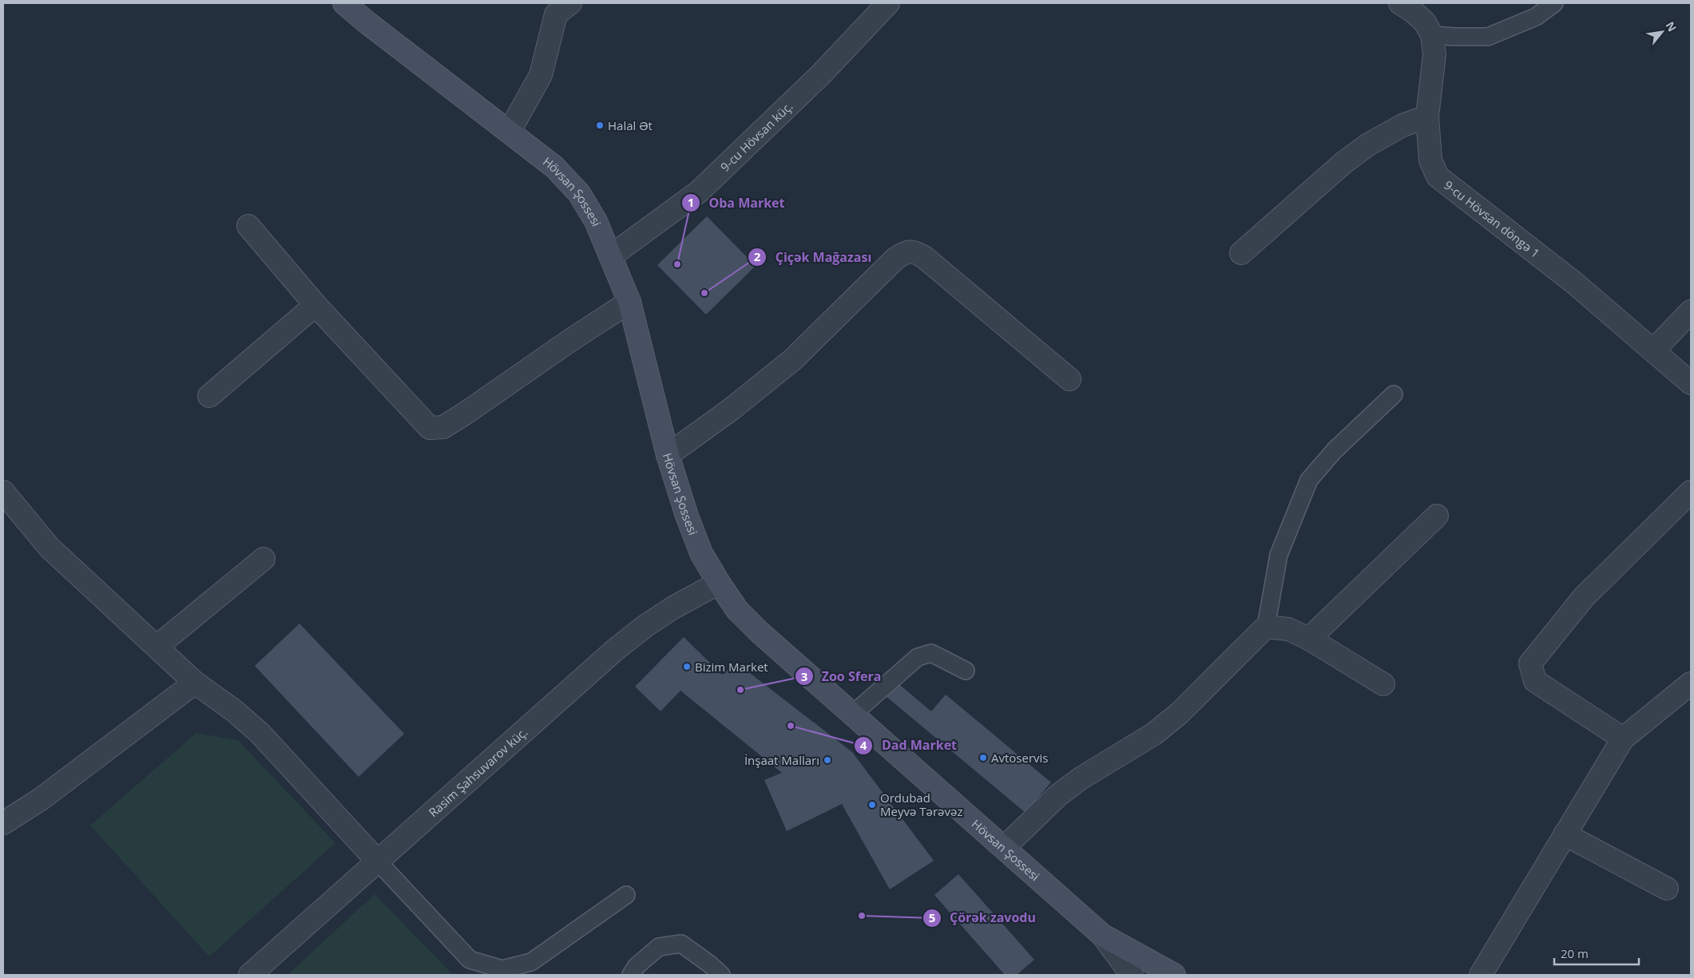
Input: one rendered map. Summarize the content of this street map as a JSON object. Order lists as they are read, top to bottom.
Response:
{
  "streets": {
    "main road": ["Hövsan Şossesi"],
    "street": ["9-cu Hövsan küç.", "9-cu Hövsan döngə 1", "Rasim Şahsuvarov küç."]
  },
  "crossings": [
    ["9-cu Hövsan küç.", "Hövsan Şossesi"],
    ["Hövsan Şossesi", "Rasim Şahsuvarov küç."]
  ],
  "places": [
    "Halal Ət",
    "Oba Market",
    "Çiçək Mağazası",
    "Bizim Market",
    "Zoo Sfera",
    "Dad Market",
    "Avtoservis",
    "İnşaat Malları",
    "Ordubad Meyvə Tərəvəz",
    "Çörək zavodu"
  ],
  "scale_bar": "20 m",
  "north": "top right"
}
